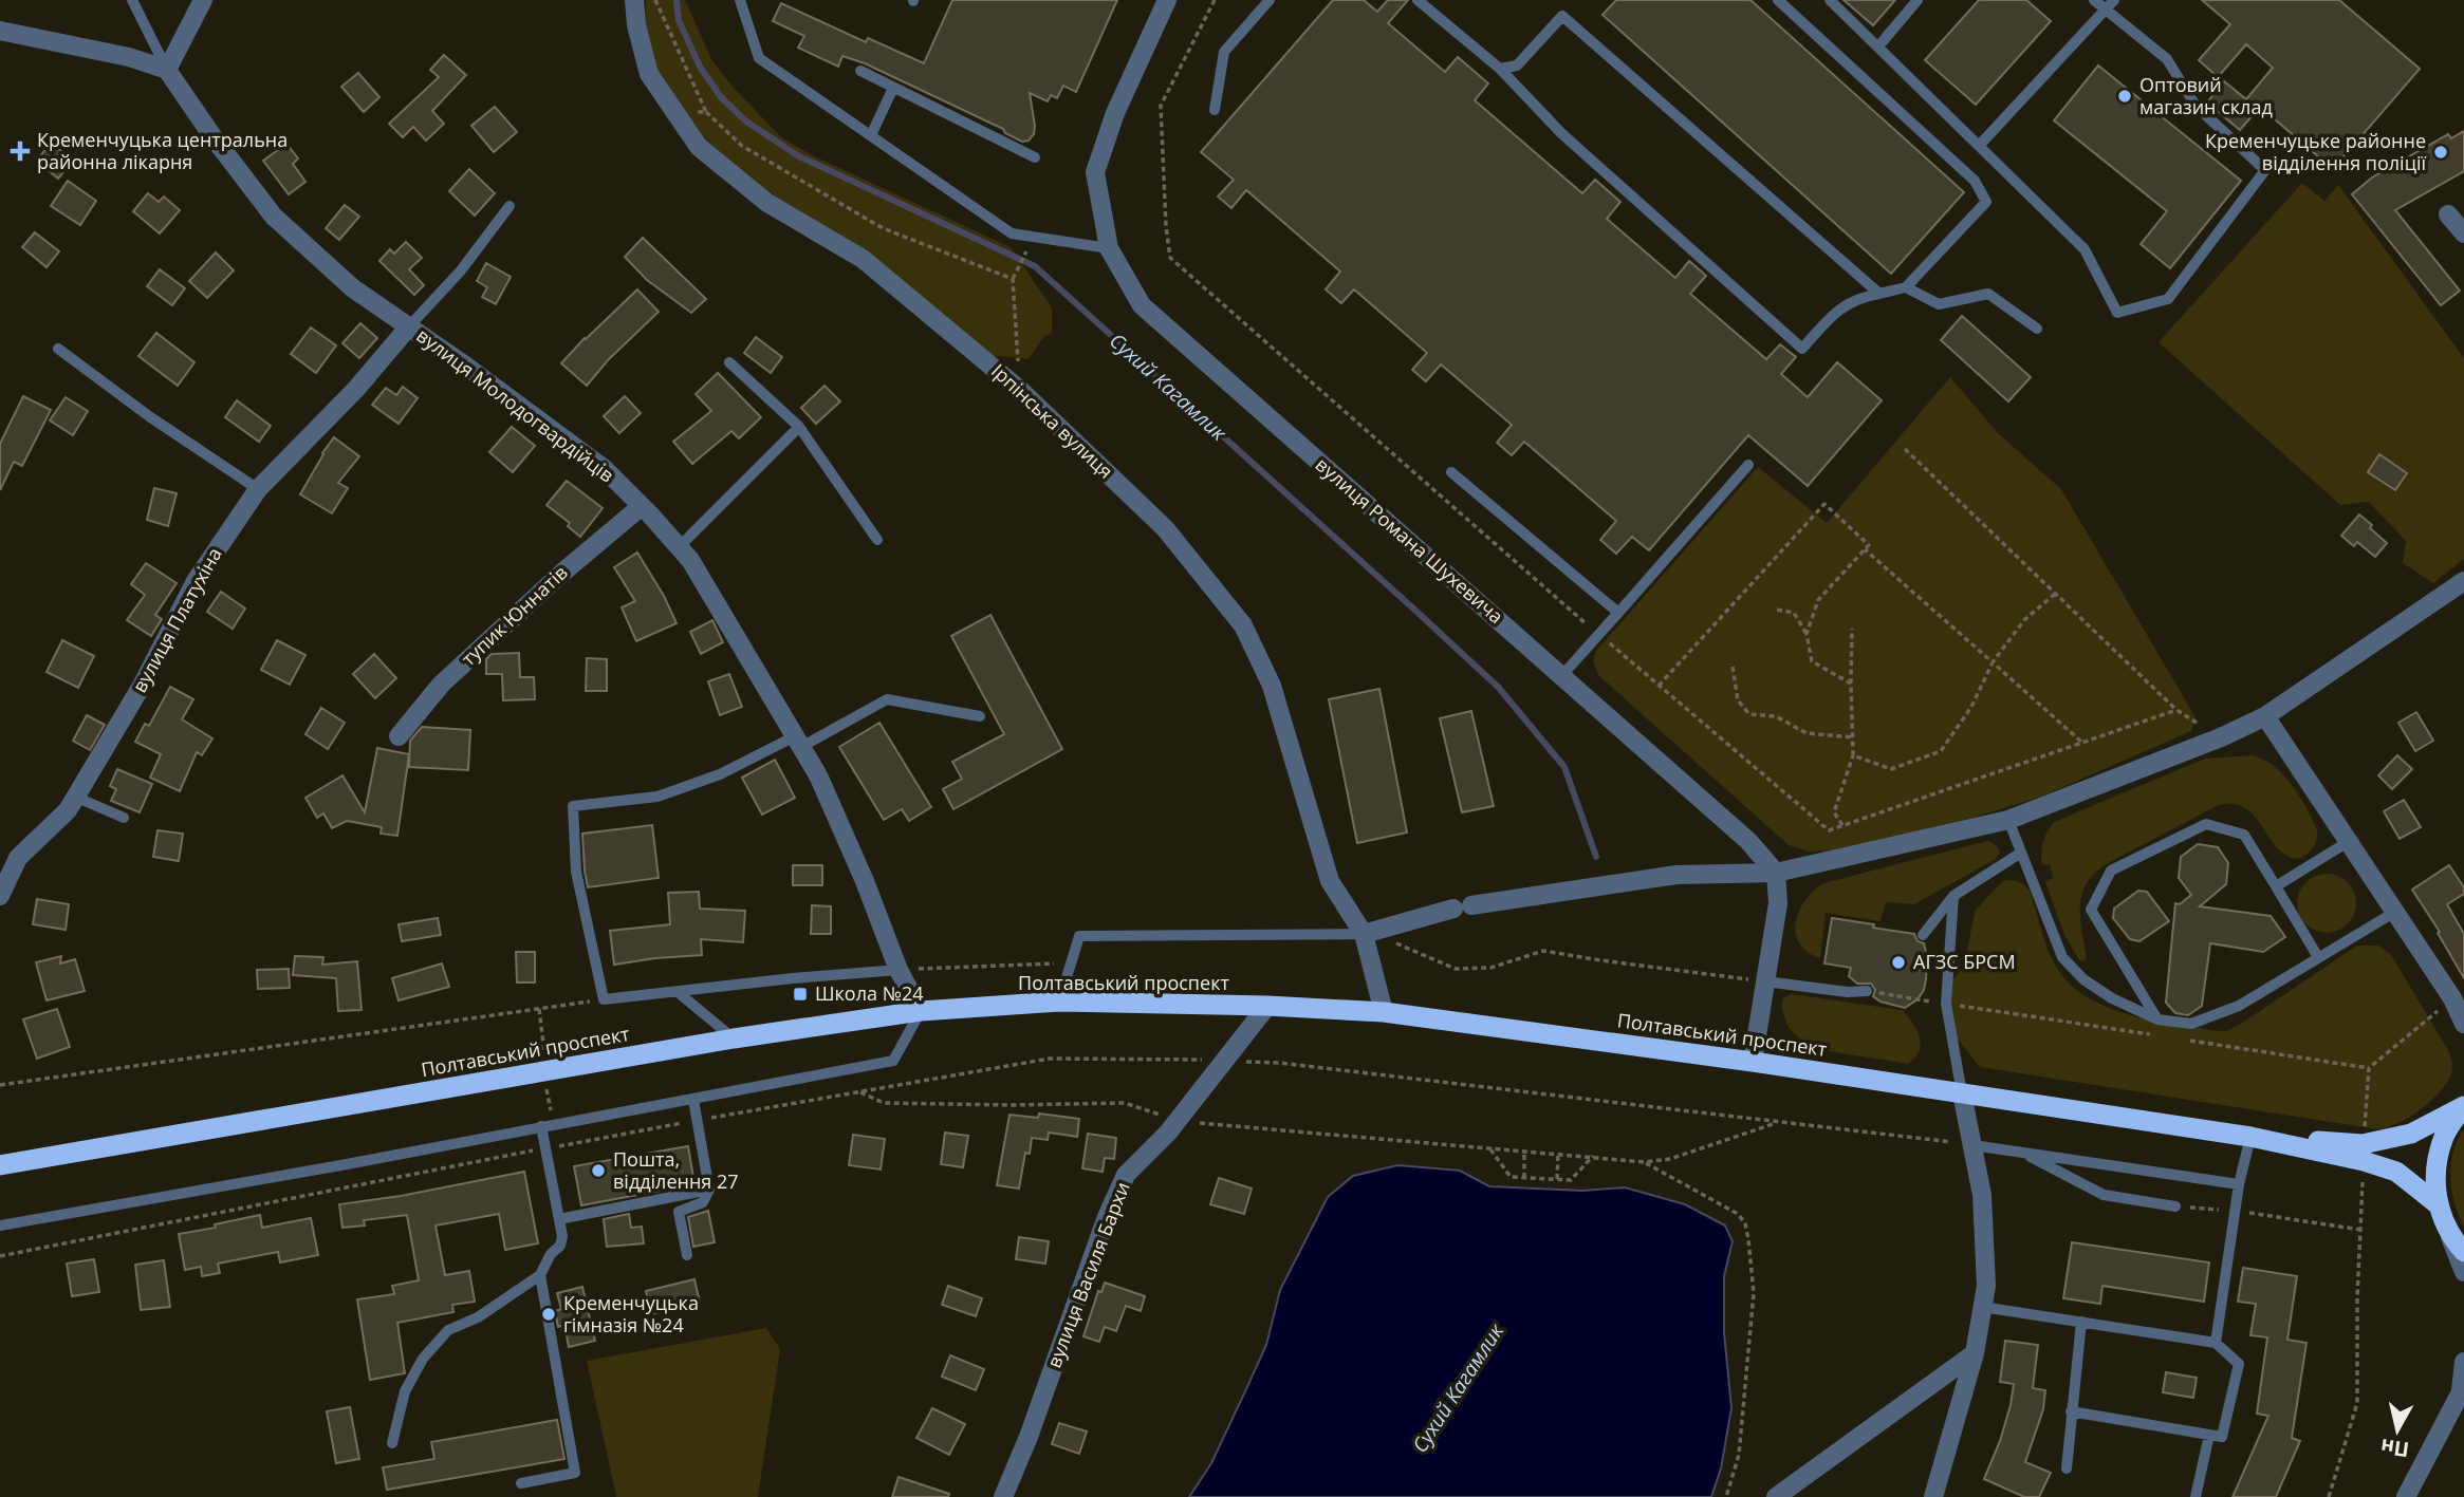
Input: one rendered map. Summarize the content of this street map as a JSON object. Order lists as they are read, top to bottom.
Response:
{
  "streets": {
    "highway": ["Полтавський проспект"],
    "street": [
      "вулиця Молодогвардійців",
      "Ірпінська вулиця",
      "вулиця Романа Шухевича",
      "тупик Юннатів",
      "вулиця Платухіна",
      "вулиця Василя Бархи"
    ]
  },
  "crossings": [
    ["вулиця Молодогвардійців", "тупик Юннатів"],
    ["вулиця Молодогвардійців", "вулиця Платухіна"],
    ["вулиця Молодогвардійців", "Полтавський проспект"],
    ["Ірпінська вулиця", "Полтавський проспект"],
    ["Полтавський проспект", "вулиця Василя Бархи"]
  ],
  "water": ["Сухий Кагамлик"],
  "places": {
    "other": [
      "Оптовий магазин склад",
      "Кременчуцьке районне відділення поліції",
      "АГЗС БРСМ",
      "Пошта, відділення 27",
      "Кременчуцька гімназія №24"
    ],
    "health": ["Кременчуцька центральна районна лікарня"],
    "transit": ["Школа №24"]
  },
  "north": "bottom"
}
